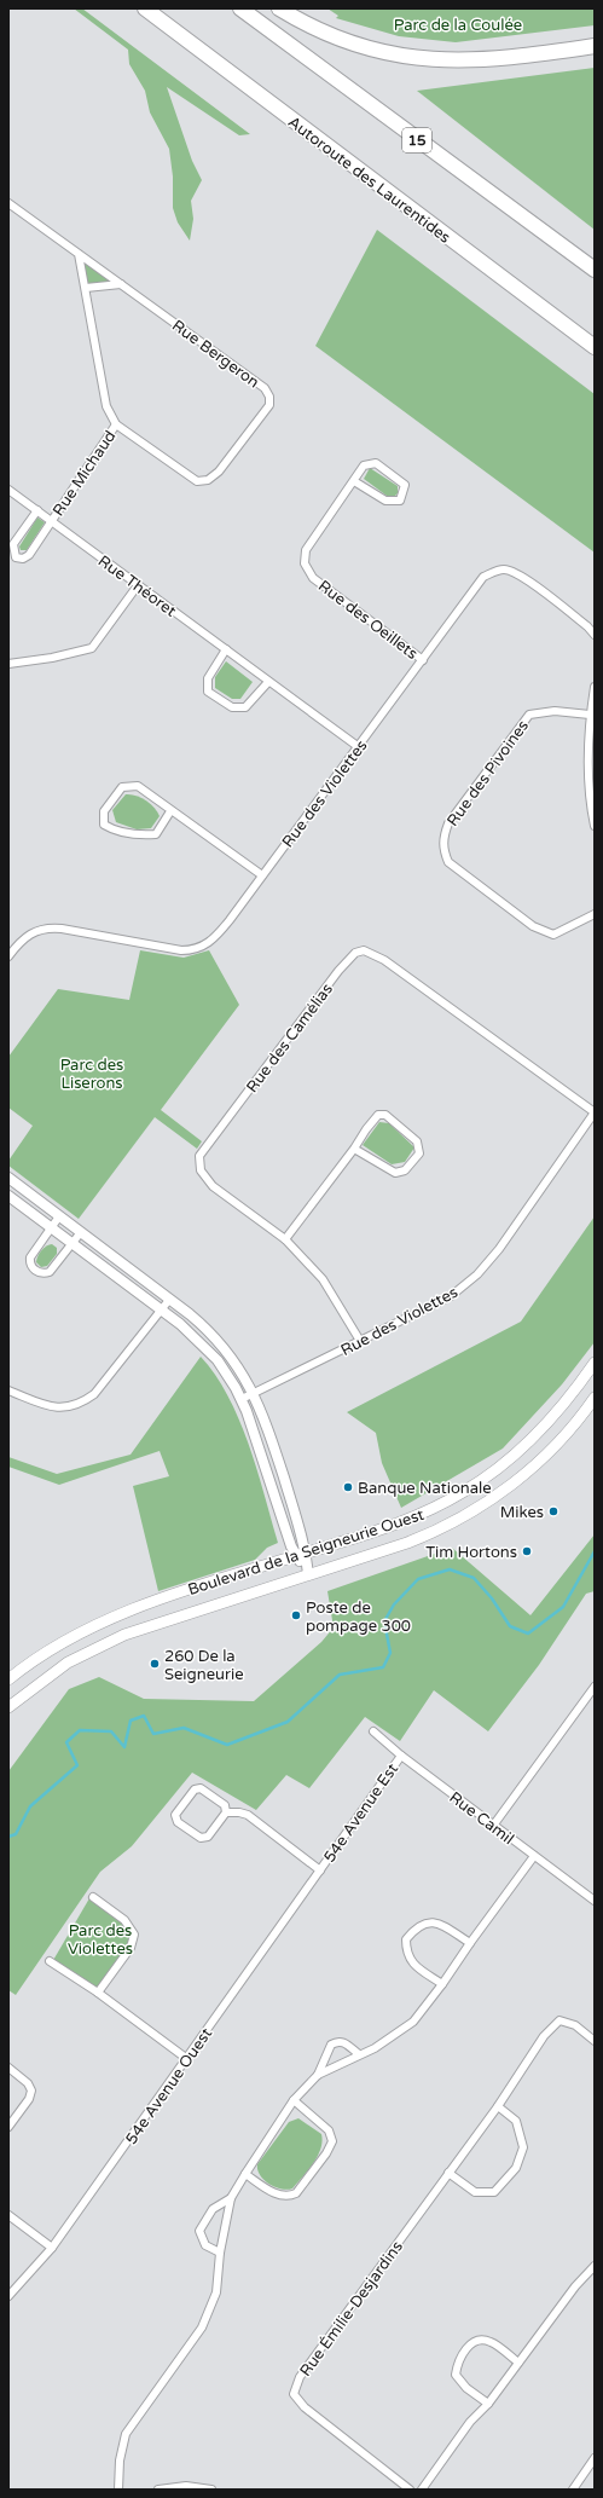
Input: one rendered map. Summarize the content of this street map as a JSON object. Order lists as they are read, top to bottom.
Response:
{
  "streets": {
    "highway": ["15", "Autoroute des Laurentides"],
    "main road": ["Boulevard de la Seigneurie Ouest"],
    "street": [
      "Rue Bergeron",
      "Rue Michaud",
      "Rue Théoret",
      "Rue des Oeillets",
      "Rue des Pivoines",
      "Rue des Violettes",
      "Rue des Camélias",
      "54e Avenue Est",
      "Rue Camil",
      "54e Avenue Ouest",
      "Rue Émilie-Desjardins"
    ]
  },
  "crossings": [
    ["Rue Bergeron", "Rue Michaud"],
    ["Rue Michaud", "Rue Théoret"],
    ["Rue Théoret", "Rue des Violettes"],
    ["Rue des Oeillets", "Rue des Violettes"],
    ["Rue des Violettes", "Rue des Camélias"],
    ["54e Avenue Est", "Rue Camil"],
    ["54e Avenue Est", "54e Avenue Ouest"]
  ],
  "parks": ["Parc de la Coulée", "Parc des Liserons", "Parc des Violettes"],
  "places": [
    "Banque Nationale",
    "Mikes",
    "Tim Hortons",
    "Poste de pompage 300",
    "260 De la Seigneurie"
  ]
}
